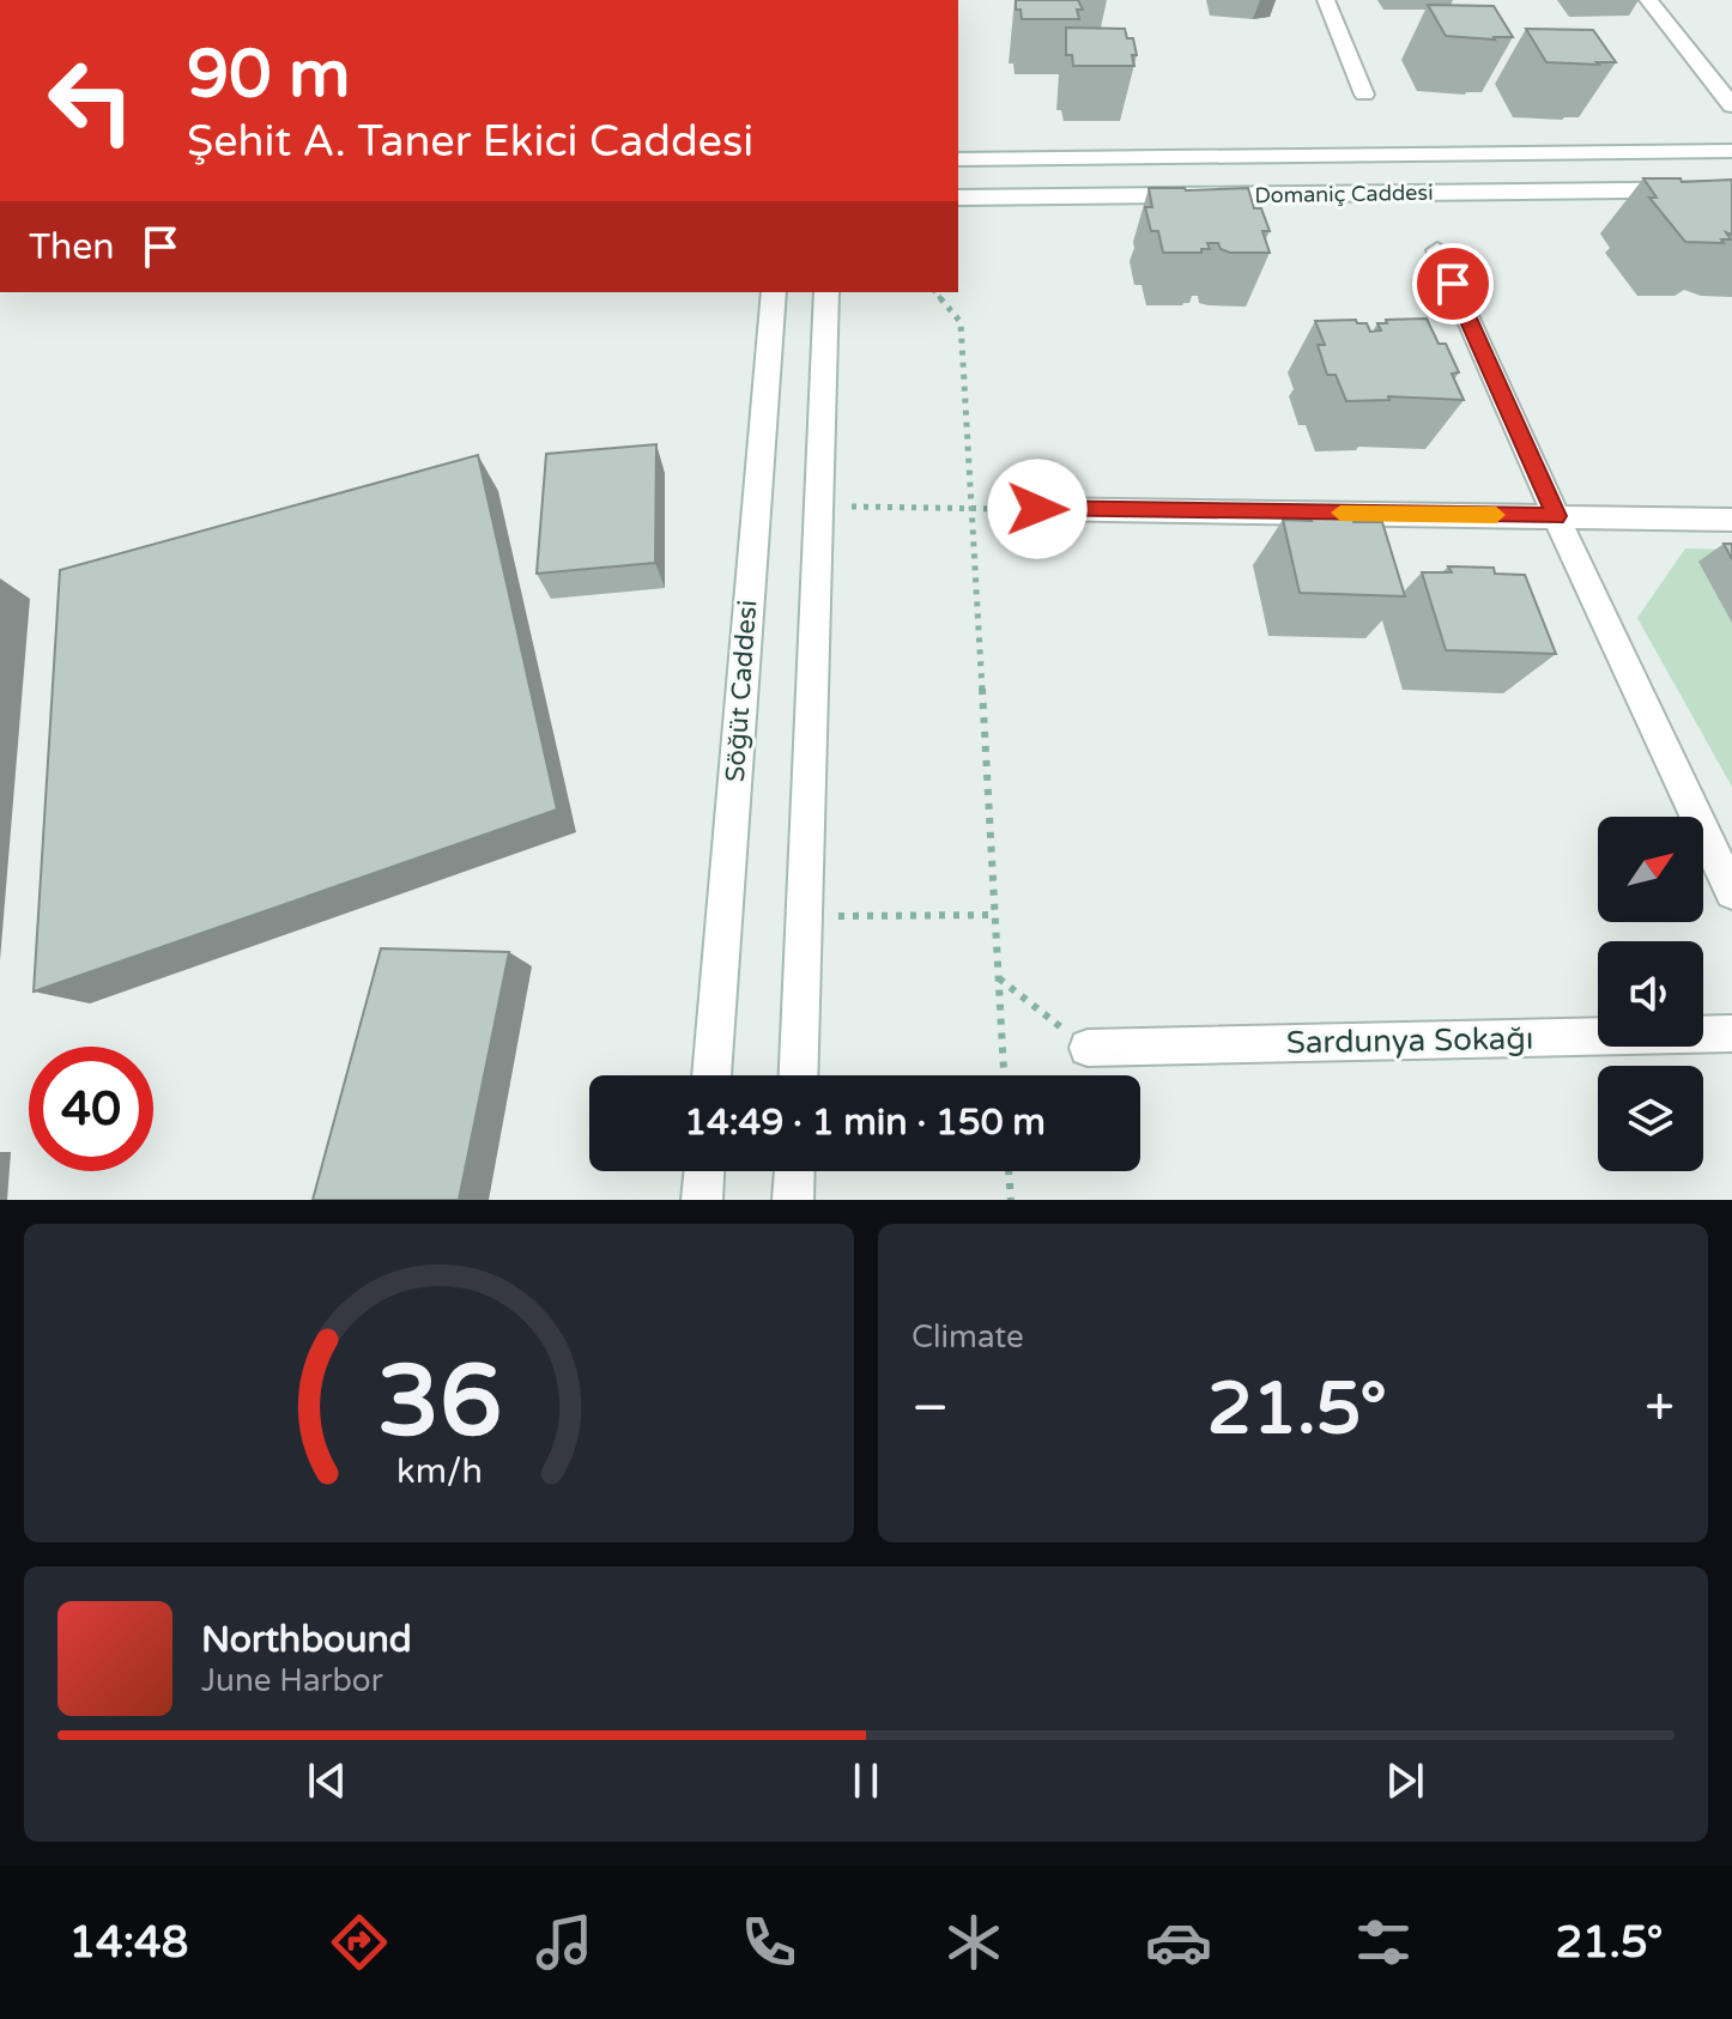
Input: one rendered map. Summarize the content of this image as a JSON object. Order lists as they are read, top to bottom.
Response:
{
  "streets": {
    "main road": ["Domaniç Caddesi", "Söğüt Caddesi", "Sardunya Sokağı"]
  },
  "north": "top right",
  "page": {
    "turn": ["90 m", "Şehit A. Taner Ekici Caddesi"],
    "then": "Then",
    "limit": "40",
    "trip": "14:49 · 1 min · 150 m",
    "tile": "Climate",
    "heat": ["−", "21.5°", "+"],
    "song": ["Northbound", "June Harbor"],
    "tabs": ["14:48", "21.5°"],
    "gauge": ["36", "km/h"]
  }
}
